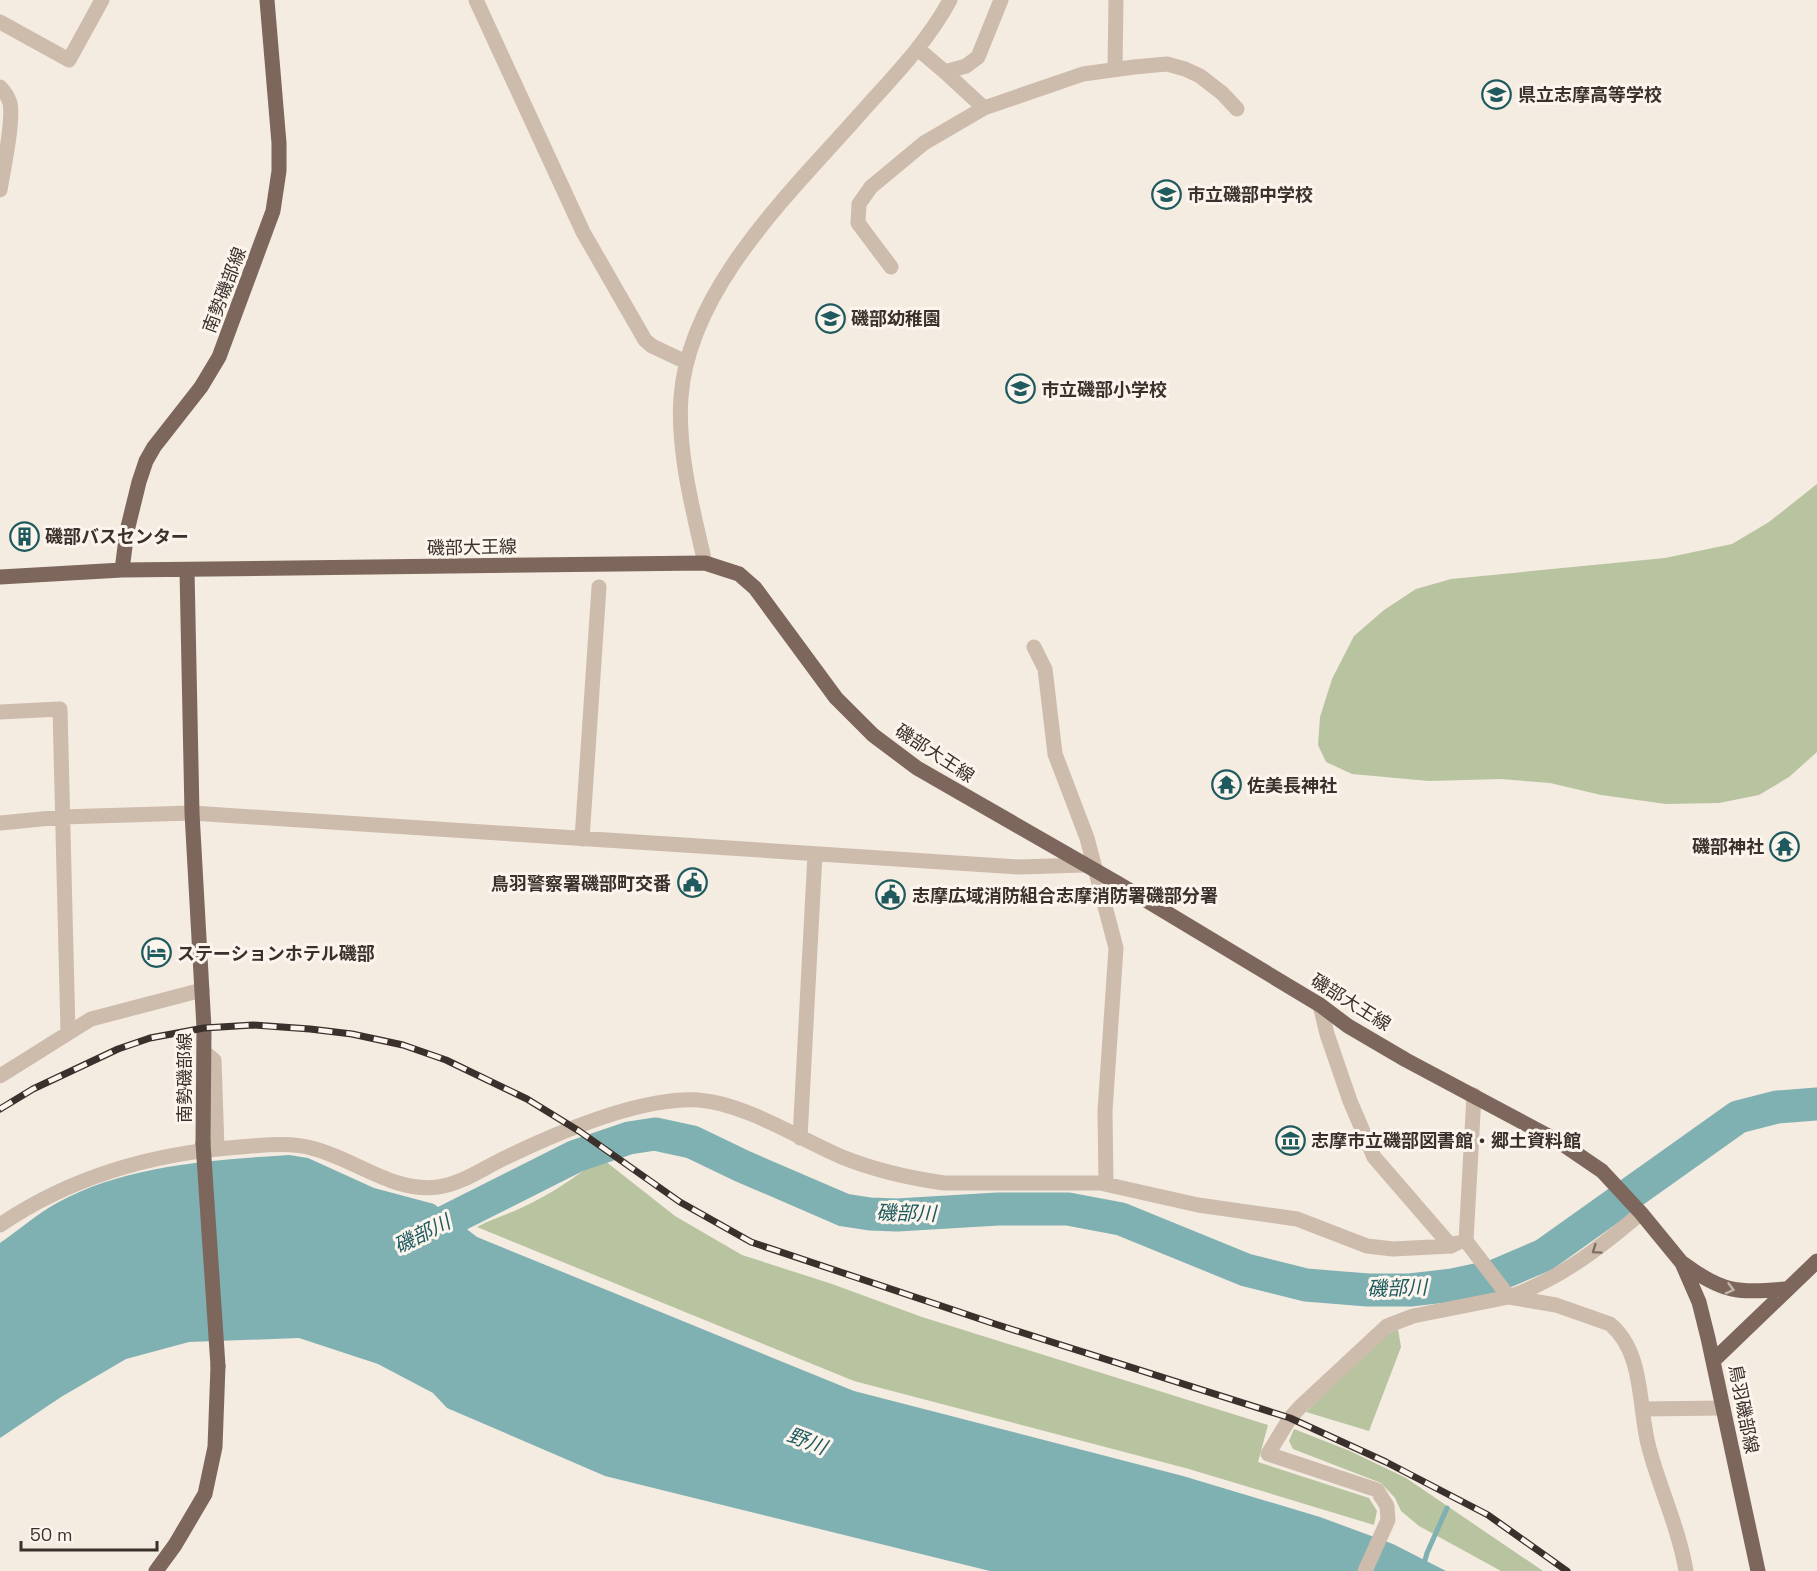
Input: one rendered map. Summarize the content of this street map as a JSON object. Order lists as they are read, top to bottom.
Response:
{
  "streets": {
    "main road": ["南勢磯部線", "磯部大王線", "鳥羽磯部線"]
  },
  "crossings": [
    ["南勢磯部線", "磯部大王線"],
    ["磯部大王線", "鳥羽磯部線"]
  ],
  "water": ["磯部川", "野川"],
  "places": {
    "school or university": [
      "県立志摩高等学校",
      "市立磯部中学校",
      "磯部幼稚園",
      "市立磯部小学校"
    ],
    "building": ["磯部バスセンター"],
    "temple": ["佐美長神社", "磯部神社"],
    "public building": ["鳥羽警察署磯部町交番", "志摩広域消防組合志摩消防署磯部分署"],
    "hotel": ["ステーションホテル磯部"],
    "museum": ["志摩市立磯部図書館・郷土資料館"]
  },
  "scale_bar": "50 m"
}
